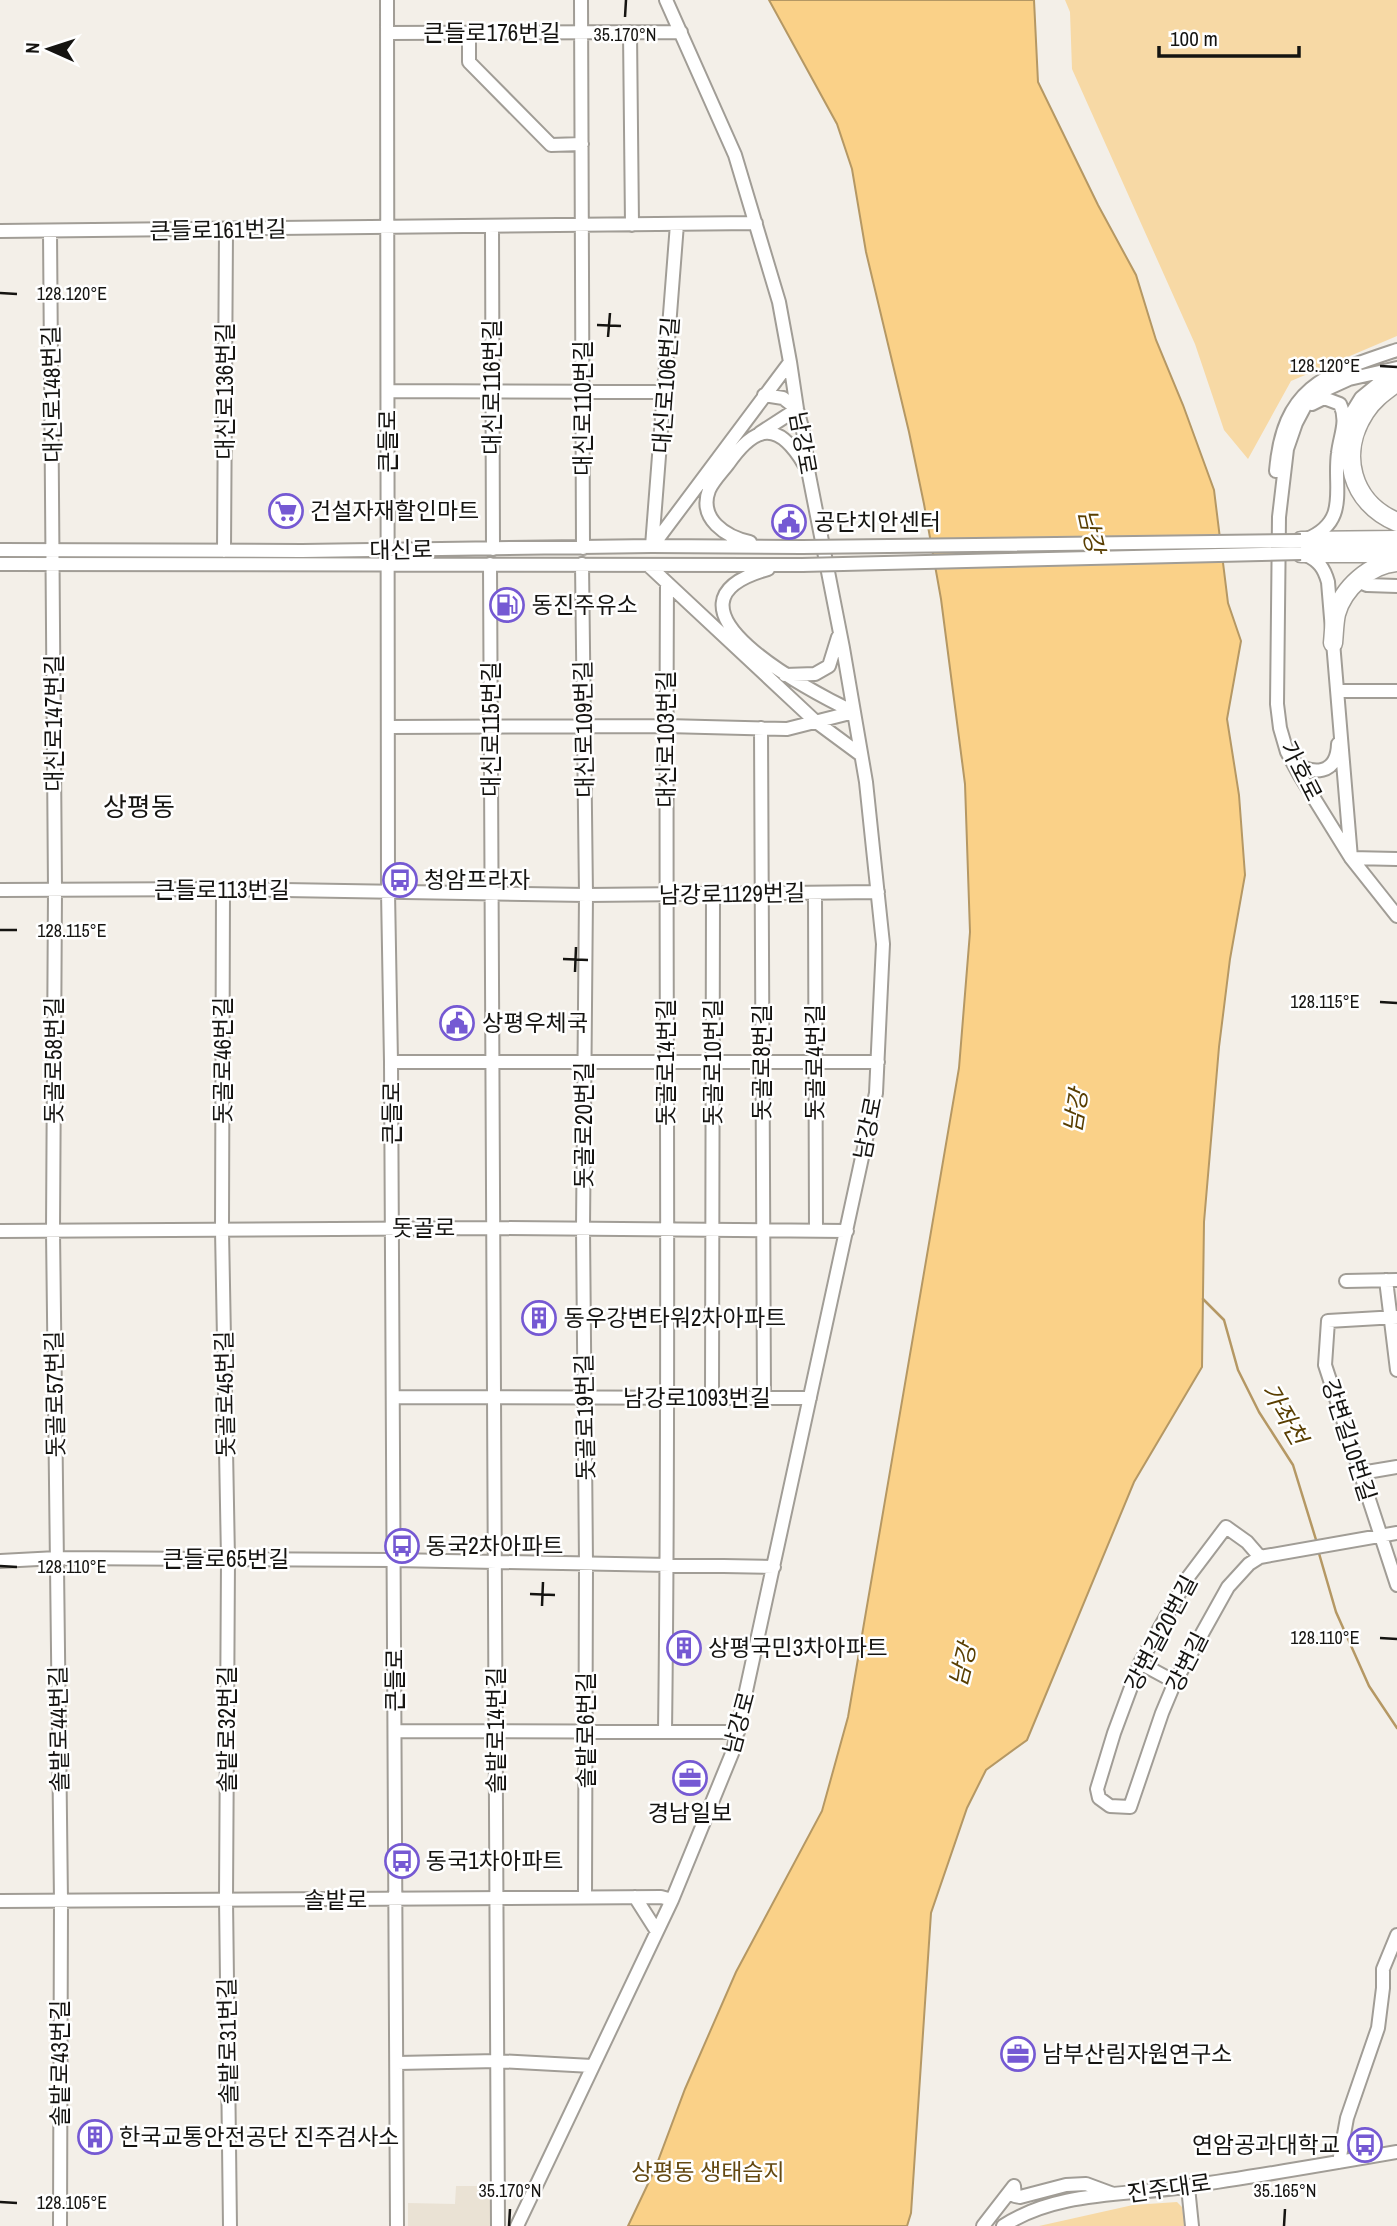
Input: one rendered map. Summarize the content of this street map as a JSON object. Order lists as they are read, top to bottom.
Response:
{
  "streets": {
    "street": [
      "큰들로176번길",
      "큰들로161번길",
      "대신로106번길",
      "대신로116번길",
      "대신로136번길",
      "대신로148번길",
      "대신로110번길",
      "큰들로",
      "남강로",
      "대신로",
      "대신로147번길",
      "대신로115번길",
      "대신로109번길",
      "대신로103번길",
      "가호로",
      "큰들로113번길",
      "남강로1129번길",
      "돗골로58번길",
      "돗골로46번길",
      "돗골로14번길",
      "돗골로10번길",
      "돗골로8번길",
      "돗골로4번길",
      "돗골로20번길",
      "돗골로",
      "돗골로57번길",
      "돗골로45번길",
      "남강로1093번길",
      "돗골로19번길",
      "강변길10번길",
      "큰들로65번길",
      "강변길20번길",
      "강변길",
      "솔밭로44번길",
      "솔밭로32번길",
      "솔밭로14번길",
      "솔밭로6번길",
      "솔밭로",
      "솔밭로31번길",
      "솔밭로43번길",
      "진주대로"
    ]
  },
  "crossings": [
    ["큰들로176번길", "대신로110번길"],
    ["큰들로176번길", "큰들로"],
    ["큰들로176번길", "남강로"],
    ["큰들로161번길", "대신로106번길"],
    ["큰들로161번길", "대신로116번길"],
    ["큰들로161번길", "대신로136번길"],
    ["큰들로161번길", "대신로148번길"],
    ["큰들로161번길", "대신로110번길"],
    ["큰들로161번길", "큰들로"],
    ["큰들로161번길", "남강로"],
    ["대신로106번길", "대신로"],
    ["대신로116번길", "대신로"],
    ["대신로136번길", "대신로"],
    ["대신로148번길", "대신로"],
    ["대신로148번길", "대신로147번길"],
    ["대신로110번길", "대신로"],
    ["큰들로", "대신로"],
    ["큰들로", "큰들로113번길"],
    ["큰들로", "돗골로"],
    ["큰들로", "남강로1093번길"],
    ["큰들로", "큰들로65번길"],
    ["큰들로", "솔밭로"],
    ["남강로", "남강로1129번길"],
    ["남강로", "돗골로"],
    ["남강로", "남강로1093번길"],
    ["남강로", "큰들로65번길"],
    ["남강로", "솔밭로"],
    ["대신로", "대신로147번길"],
    ["대신로", "대신로115번길"],
    ["대신로", "대신로109번길"],
    ["대신로147번길", "큰들로113번길"],
    ["대신로147번길", "돗골로58번길"],
    ["대신로115번길", "큰들로113번길"],
    ["대신로115번길", "남강로1129번길"],
    ["대신로115번길", "돗골로"],
    ["대신로115번길", "솔밭로14번길"],
    ["대신로109번길", "남강로1129번길"],
    ["대신로109번길", "돗골로20번길"],
    ["대신로103번길", "남강로1129번길"],
    ["대신로103번길", "돗골로14번길"],
    ["큰들로113번길", "남강로1129번길"],
    ["큰들로113번길", "돗골로58번길"],
    ["큰들로113번길", "돗골로46번길"],
    ["남강로1129번길", "돗골로14번길"],
    ["남강로1129번길", "돗골로10번길"],
    ["남강로1129번길", "돗골로8번길"],
    ["남강로1129번길", "돗골로4번길"],
    ["남강로1129번길", "돗골로20번길"],
    ["돗골로58번길", "돗골로"],
    ["돗골로58번길", "돗골로57번길"],
    ["돗골로46번길", "돗골로"],
    ["돗골로46번길", "돗골로45번길"],
    ["돗골로14번길", "돗골로"],
    ["돗골로14번길", "남강로1093번길"],
    ["돗골로14번길", "큰들로65번길"],
    ["돗골로10번길", "돗골로"],
    ["돗골로10번길", "남강로1093번길"],
    ["돗골로8번길", "돗골로"],
    ["돗골로8번길", "남강로1093번길"],
    ["돗골로4번길", "돗골로"],
    ["돗골로20번길", "돗골로"],
    ["돗골로20번길", "돗골로19번길"],
    ["돗골로", "돗골로57번길"],
    ["돗골로", "돗골로45번길"],
    ["돗골로", "돗골로19번길"],
    ["돗골로", "솔밭로14번길"],
    ["돗골로57번길", "큰들로65번길"],
    ["돗골로57번길", "솔밭로44번길"],
    ["돗골로45번길", "큰들로65번길"],
    ["돗골로45번길", "솔밭로32번길"],
    ["남강로1093번길", "돗골로19번길"],
    ["남강로1093번길", "솔밭로14번길"],
    ["돗골로19번길", "큰들로65번길"],
    ["돗골로19번길", "솔밭로6번길"],
    ["큰들로65번길", "솔밭로44번길"],
    ["큰들로65번길", "솔밭로32번길"],
    ["큰들로65번길", "솔밭로14번길"],
    ["큰들로65번길", "솔밭로6번길"],
    ["강변길20번길", "강변길"],
    ["솔밭로44번길", "솔밭로"],
    ["솔밭로44번길", "솔밭로43번길"],
    ["솔밭로32번길", "솔밭로"],
    ["솔밭로32번길", "솔밭로31번길"],
    ["솔밭로14번길", "솔밭로"],
    ["솔밭로6번길", "솔밭로"],
    ["솔밭로", "솔밭로31번길"],
    ["솔밭로", "솔밭로43번길"]
  ],
  "districts": ["상평동"],
  "water": ["남강", "가좌천"],
  "parks": ["상평동 생태습지"],
  "places": {
    "supermarket": ["건설자재할인마트"],
    "public building": ["공단치안센터", "상평우체국"],
    "fuel station": ["동진주유소"],
    "bus stop": [
      "청암프라자",
      "동국2차아파트",
      "동국1차아파트",
      "연암공과대학교"
    ],
    "building": ["동우강변타워2차아파트", "상평국민3차아파트", "한국교통안전공단 진주검사소"],
    "office": ["경남일보", "남부산림자원연구소"]
  },
  "scale_bar": "100 m",
  "north": "left",
  "coordinates": [
    "35.170°N",
    "128.120°E",
    "128.115°E",
    "128.110°E",
    "35.165°N",
    "128.105°E"
  ]
}
